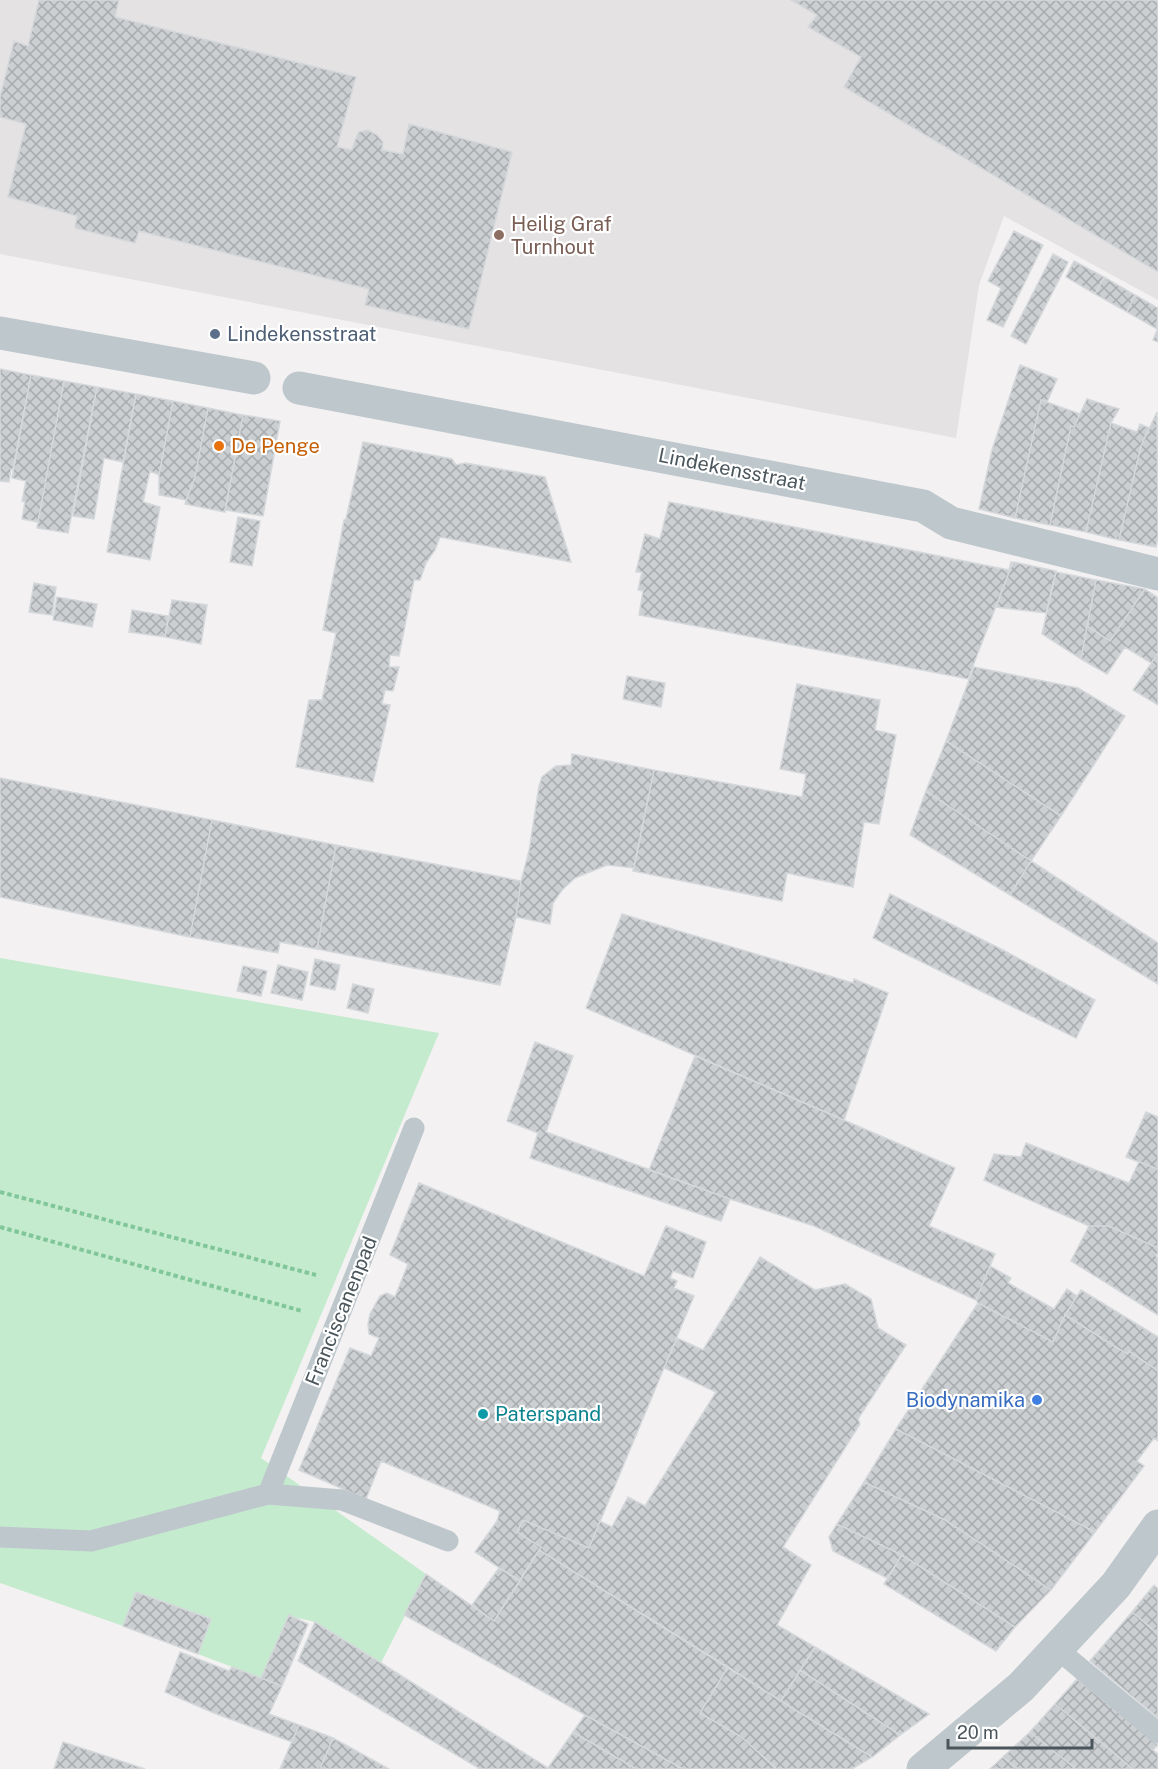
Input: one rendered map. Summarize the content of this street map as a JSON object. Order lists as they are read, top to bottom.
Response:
{
  "streets": {
    "street": ["Lindekensstraat"],
    "lane": ["Franciscanenpad"]
  },
  "places": [
    "Heilig Graf Turnhout",
    "Lindekensstraat",
    "De Penge",
    "Biodynamika",
    "Paterspand"
  ],
  "scale_bar": "20 m"
}
